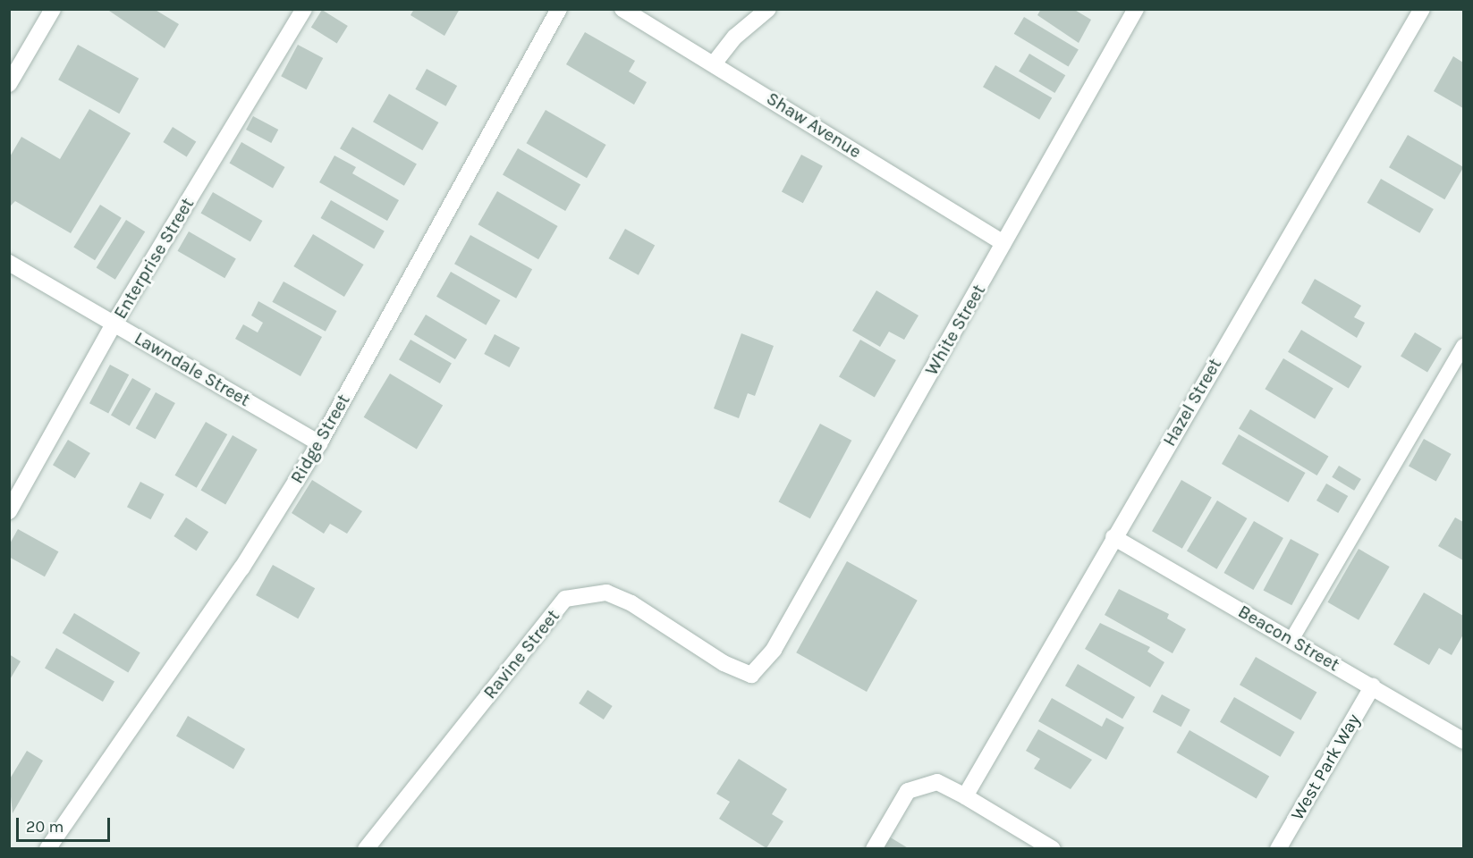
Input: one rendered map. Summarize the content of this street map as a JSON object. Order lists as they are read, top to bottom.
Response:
{
  "streets": {
    "street": [
      "Shaw Avenue",
      "Enterprise Street",
      "White Street",
      "Lawndale Street",
      "Hazel Street",
      "Ridge Street",
      "Beacon Street",
      "Ravine Street",
      "West Park Way"
    ]
  },
  "crossings": [
    ["Shaw Avenue", "White Street"],
    ["Enterprise Street", "Lawndale Street"],
    ["White Street", "Ravine Street"],
    ["Lawndale Street", "Ridge Street"],
    ["Hazel Street", "Beacon Street"],
    ["Beacon Street", "West Park Way"]
  ],
  "scale_bar": "20 m"
}
